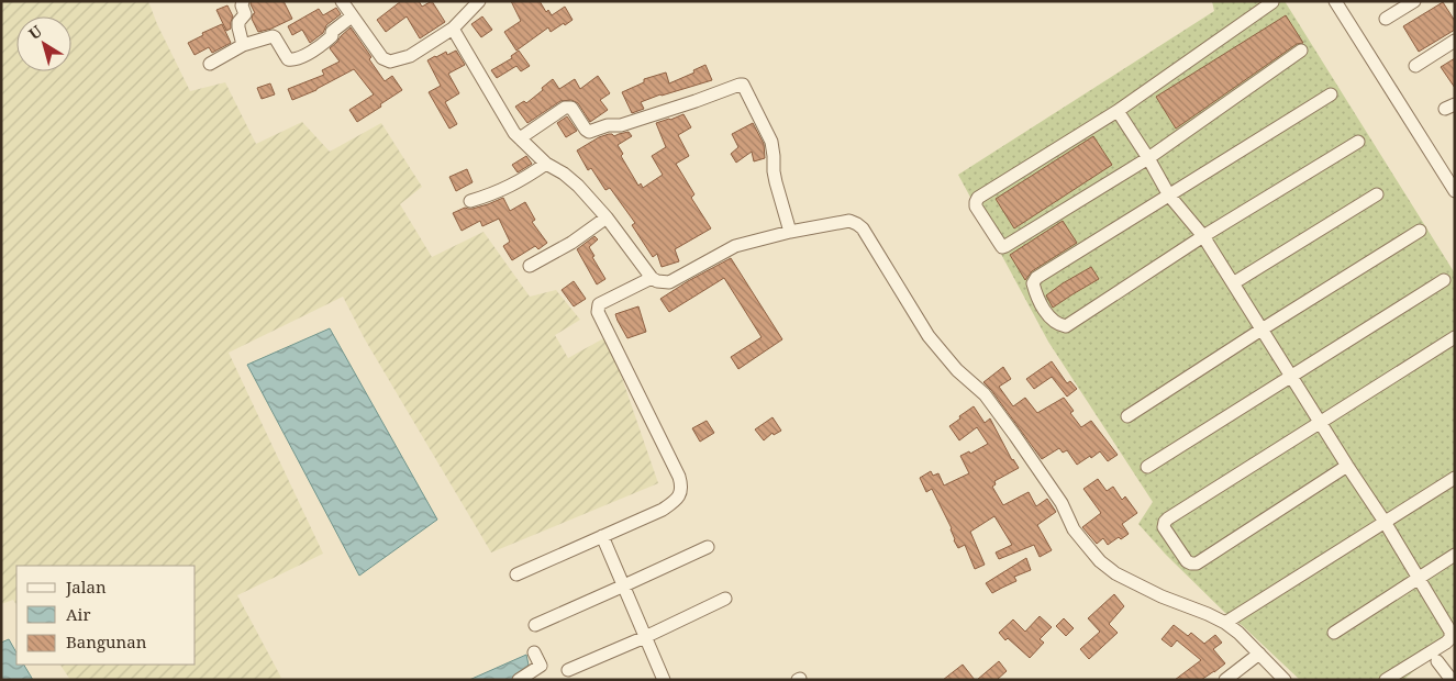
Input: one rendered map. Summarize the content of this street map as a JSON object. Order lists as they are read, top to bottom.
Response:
{
  "legend": ["Jalan", "Air", "Bangunan"],
  "north": "top left"
}
